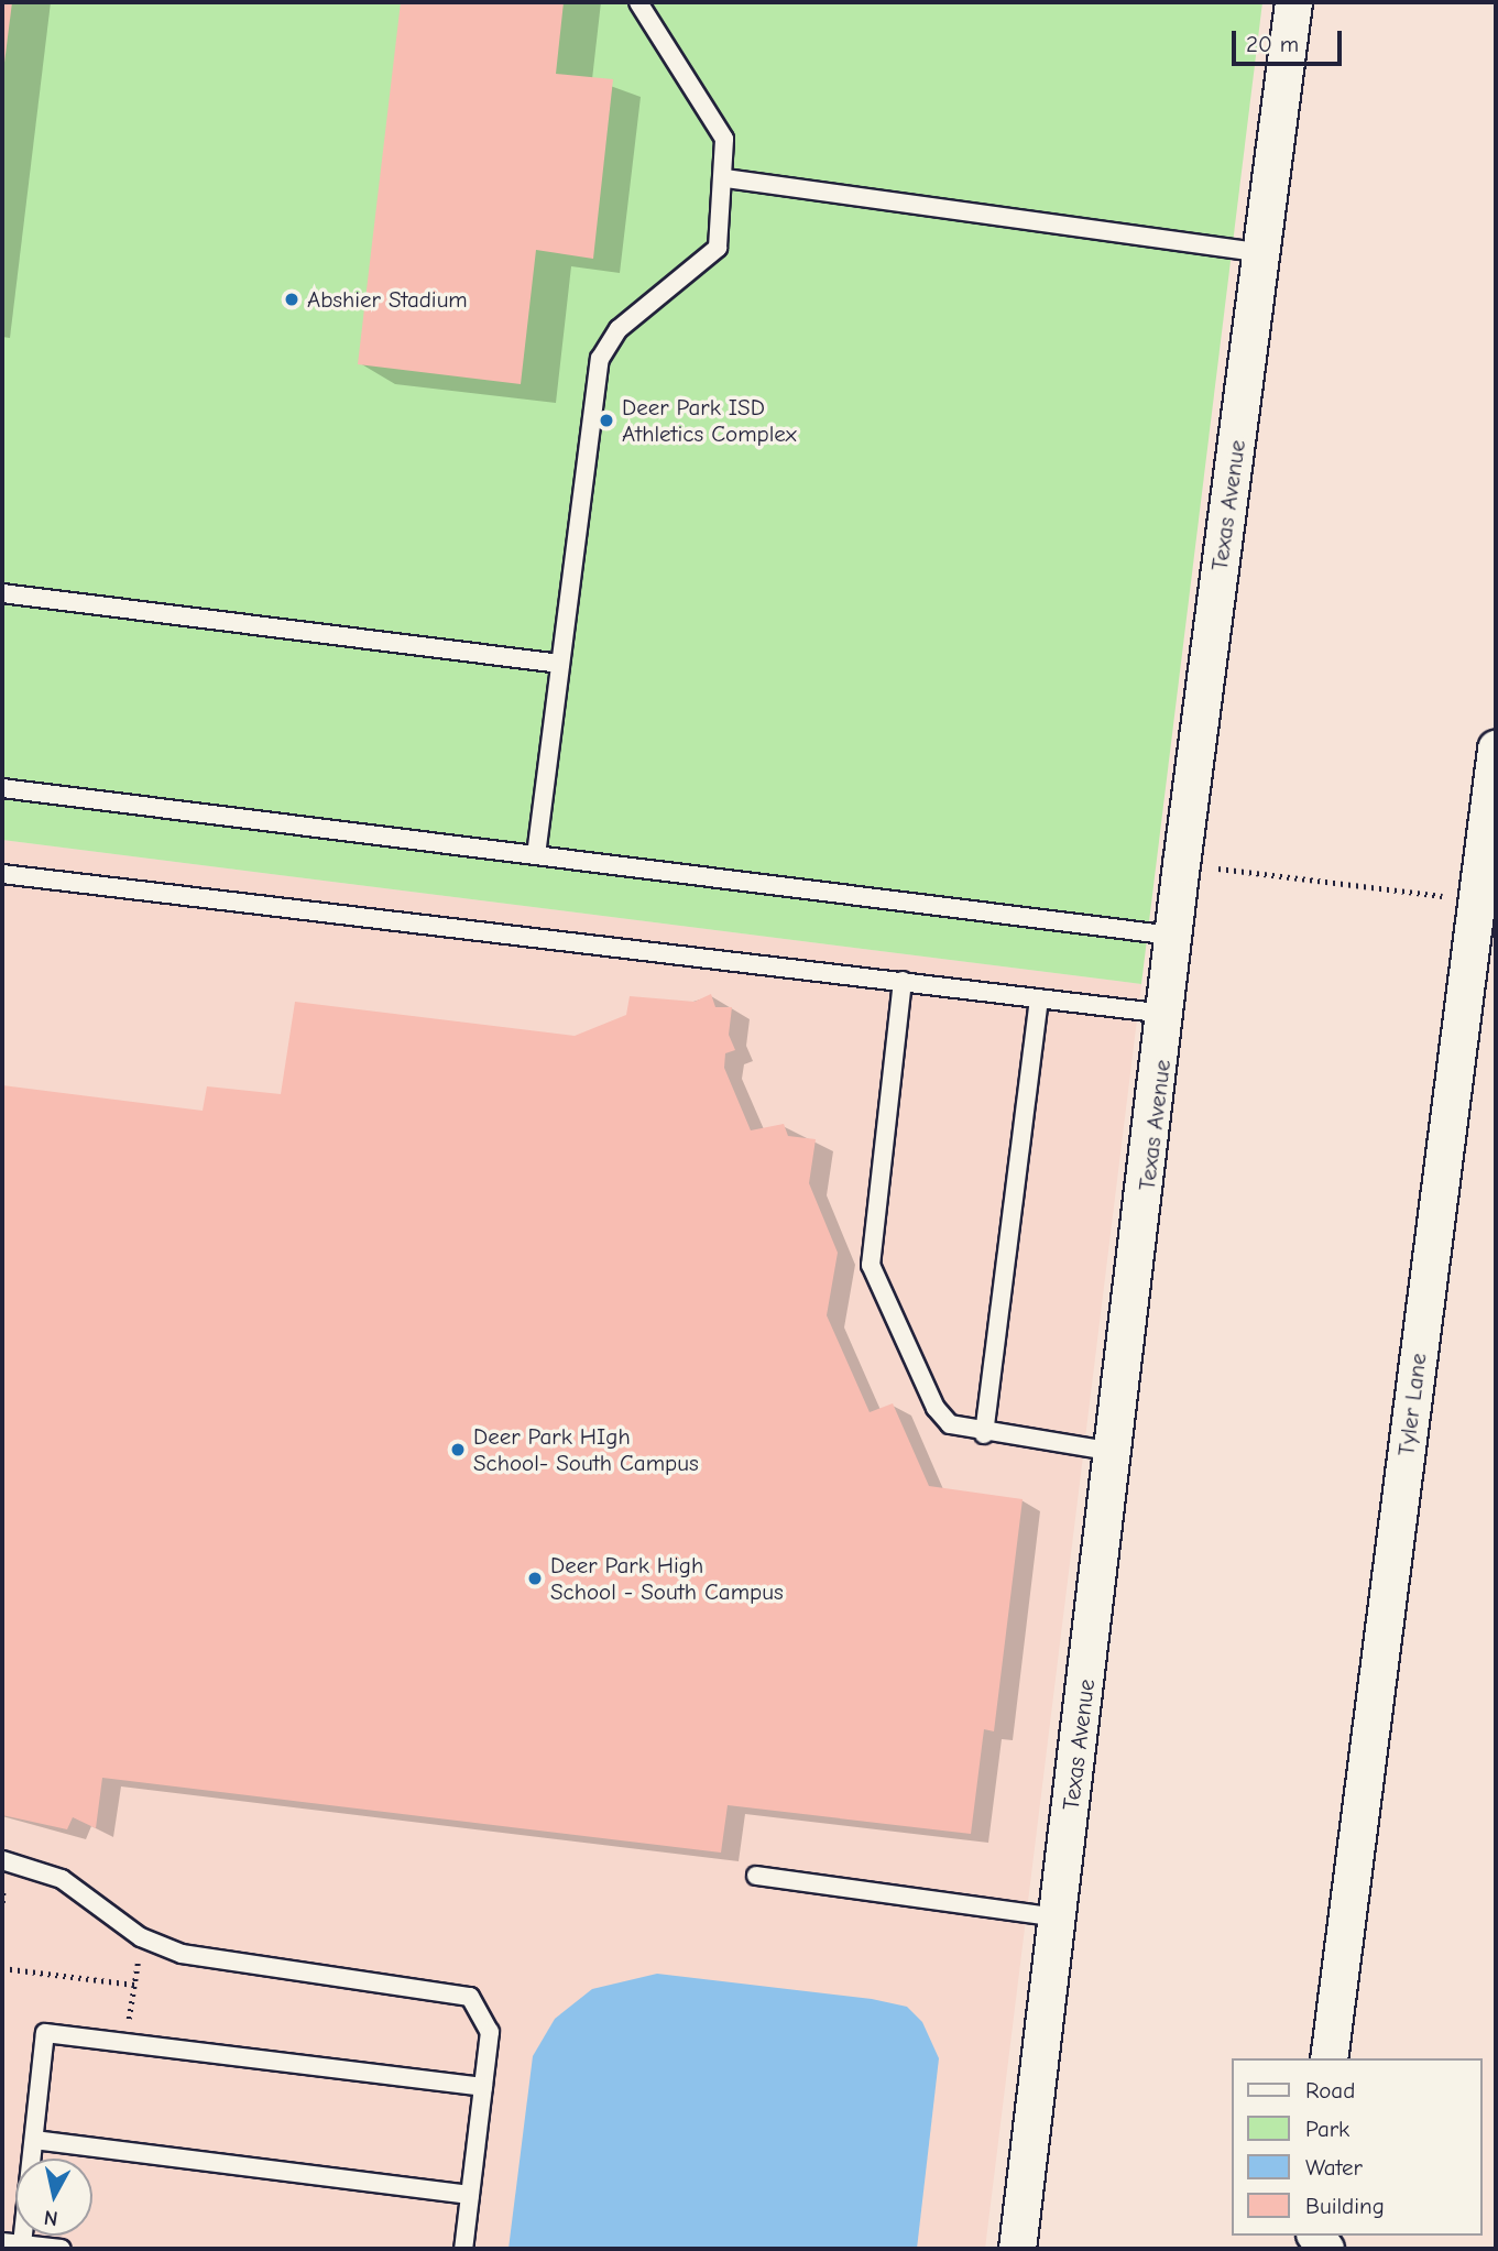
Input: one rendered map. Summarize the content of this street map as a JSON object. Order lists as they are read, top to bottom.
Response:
{
  "streets": {
    "street": ["Texas Avenue", "Tyler Lane"]
  },
  "places": [
    "Abshier Stadium",
    "Deer Park ISD Athletics Complex",
    "Deer Park HIgh School- South Campus",
    "Deer Park High School - South Campus"
  ],
  "legend": [
    "Road",
    "Park",
    "Water",
    "Building"
  ],
  "scale_bar": "20 m",
  "north": "bottom"
}
